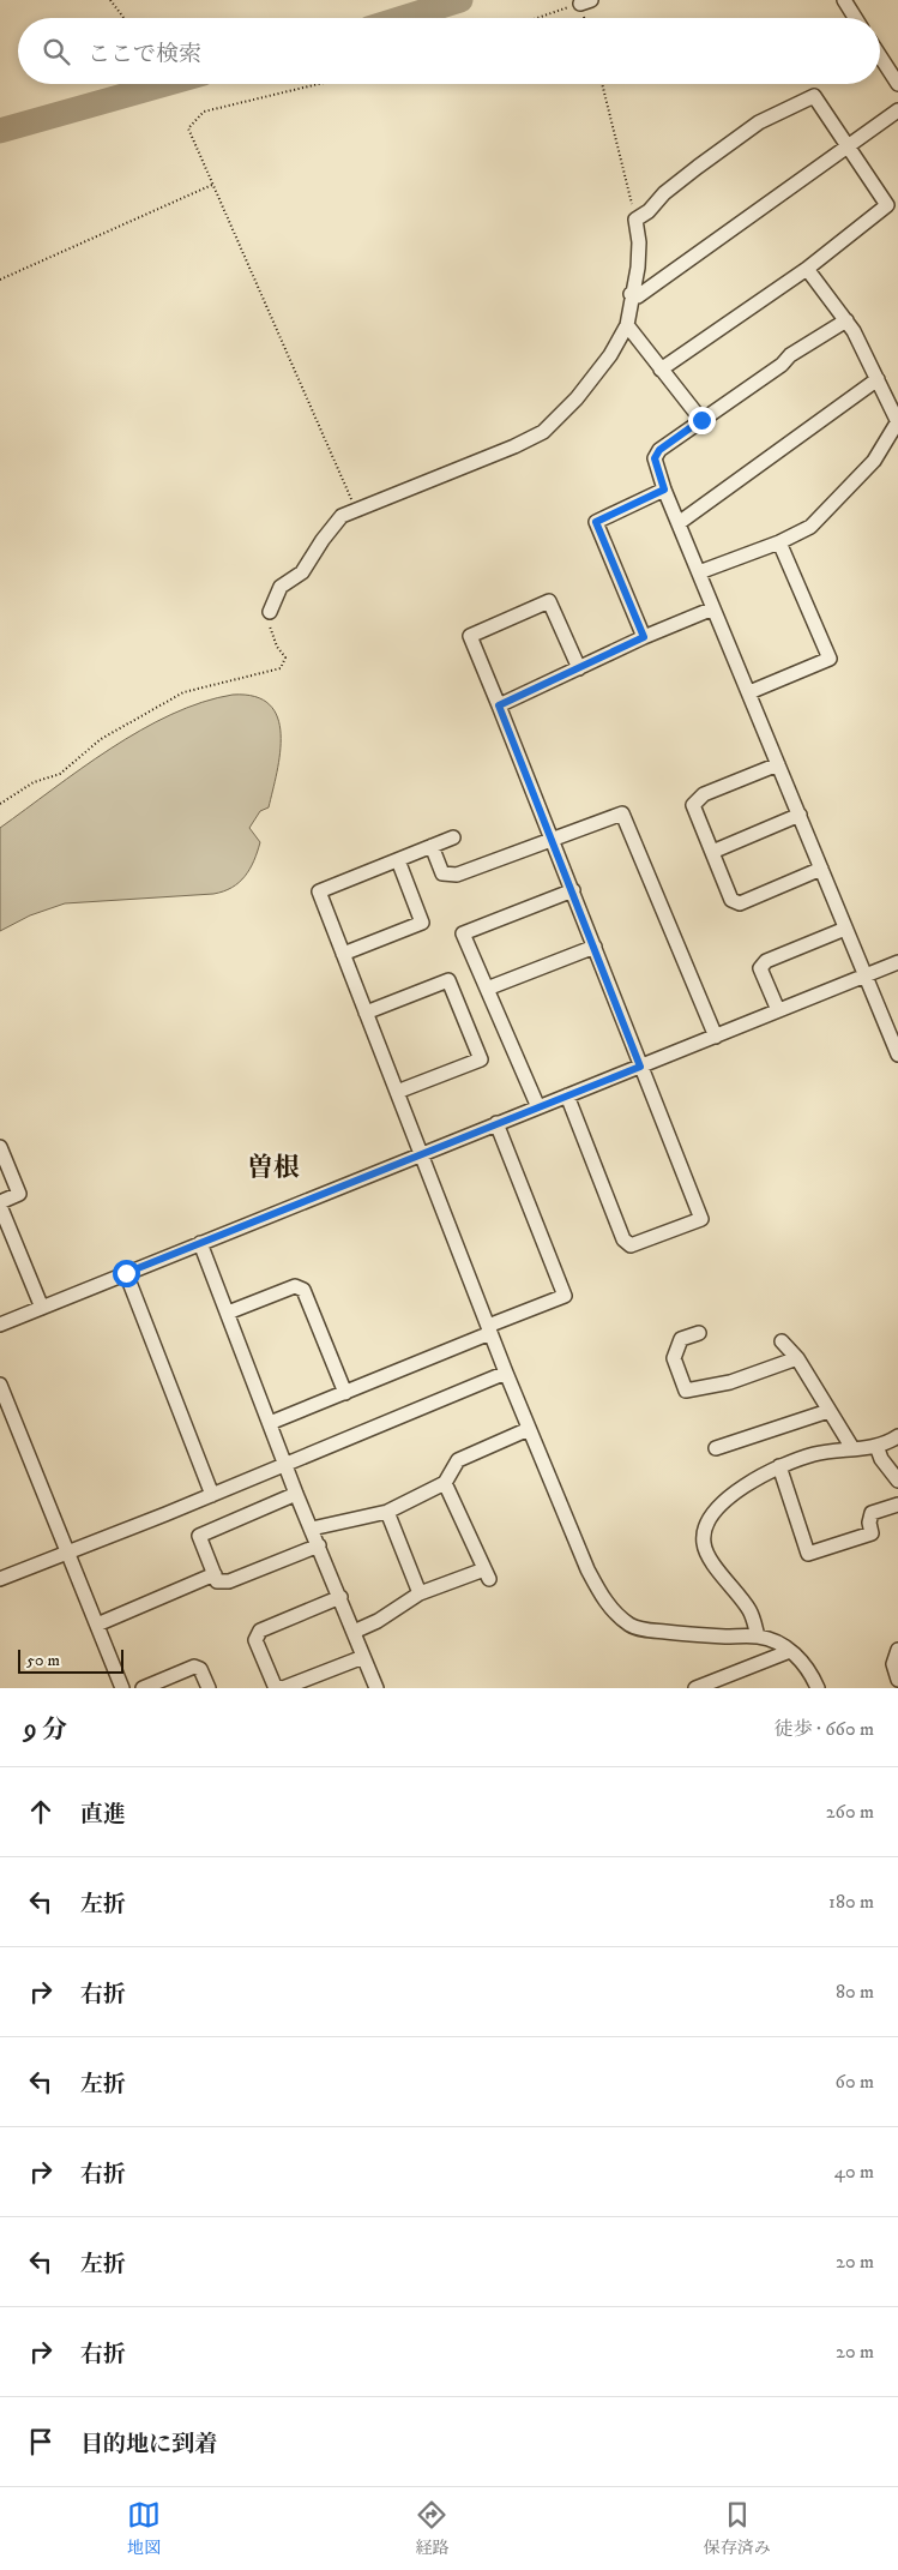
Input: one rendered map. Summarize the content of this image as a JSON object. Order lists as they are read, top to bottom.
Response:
{
  "districts": ["曽根"],
  "scale_bar": "50 m",
  "page": {
    "search": "ここで検索",
    "scale": "50 m",
    "heading": ["9 分", "徒歩 · 660 m"],
    "list": [
      ["直進", "260 m"],
      ["左折", "180 m"],
      ["右折", "80 m"],
      ["左折", "60 m"],
      ["右折", "40 m"],
      ["左折", "20 m"],
      ["右折", "20 m"],
      "目的地に到着"
    ],
    "nav": ["地図", "経路", "保存済み"]
  }
}
